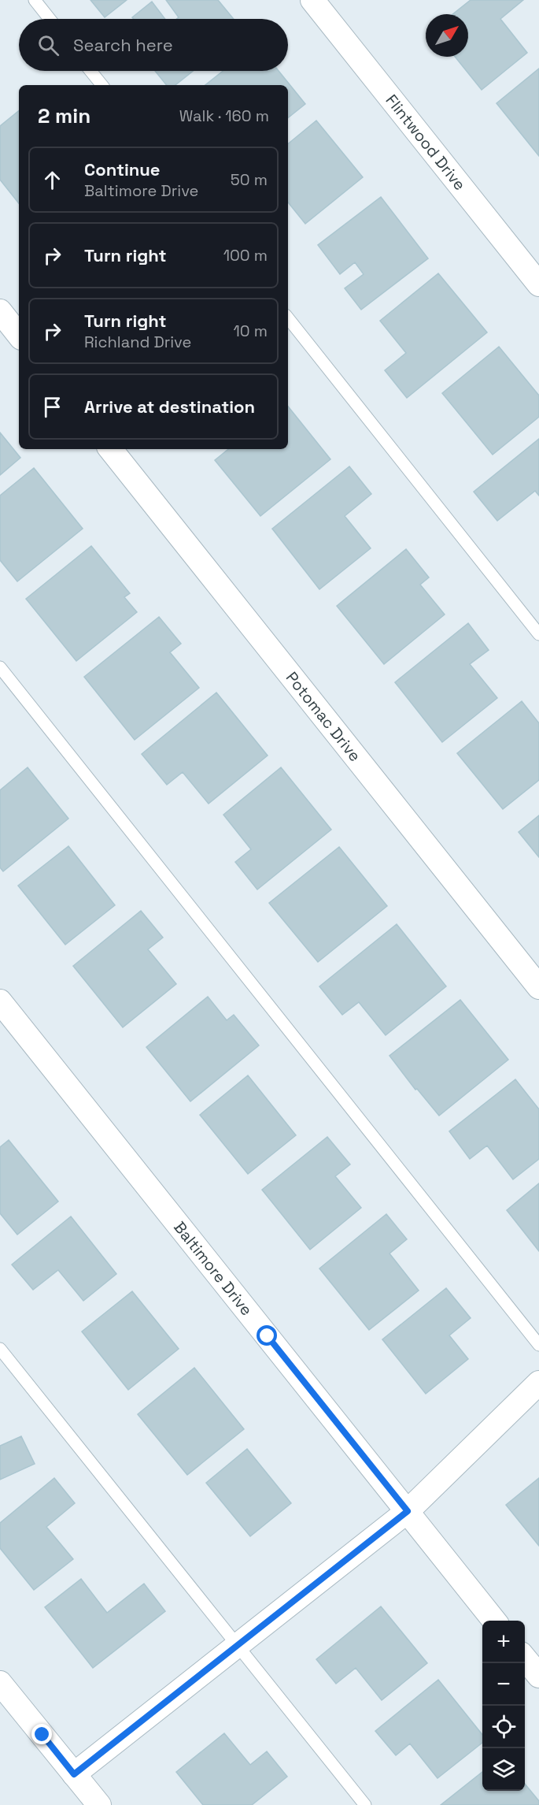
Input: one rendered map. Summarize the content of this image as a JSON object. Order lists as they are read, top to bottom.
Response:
{
  "streets": {
    "street": ["Flintwood Drive", "Potomac Drive", "Baltimore Drive"]
  },
  "north": "top right",
  "page": {
    "search": "Search here",
    "heading": ["2 min", "Walk · 160 m"],
    "list": [
      ["Continue", "Baltimore Drive", "50 m"],
      ["Turn right", "100 m"],
      ["Turn right", "Richland Drive", "10 m"],
      "Arrive at destination"
    ],
    "map_buttons": ["+", "−"]
  }
}
